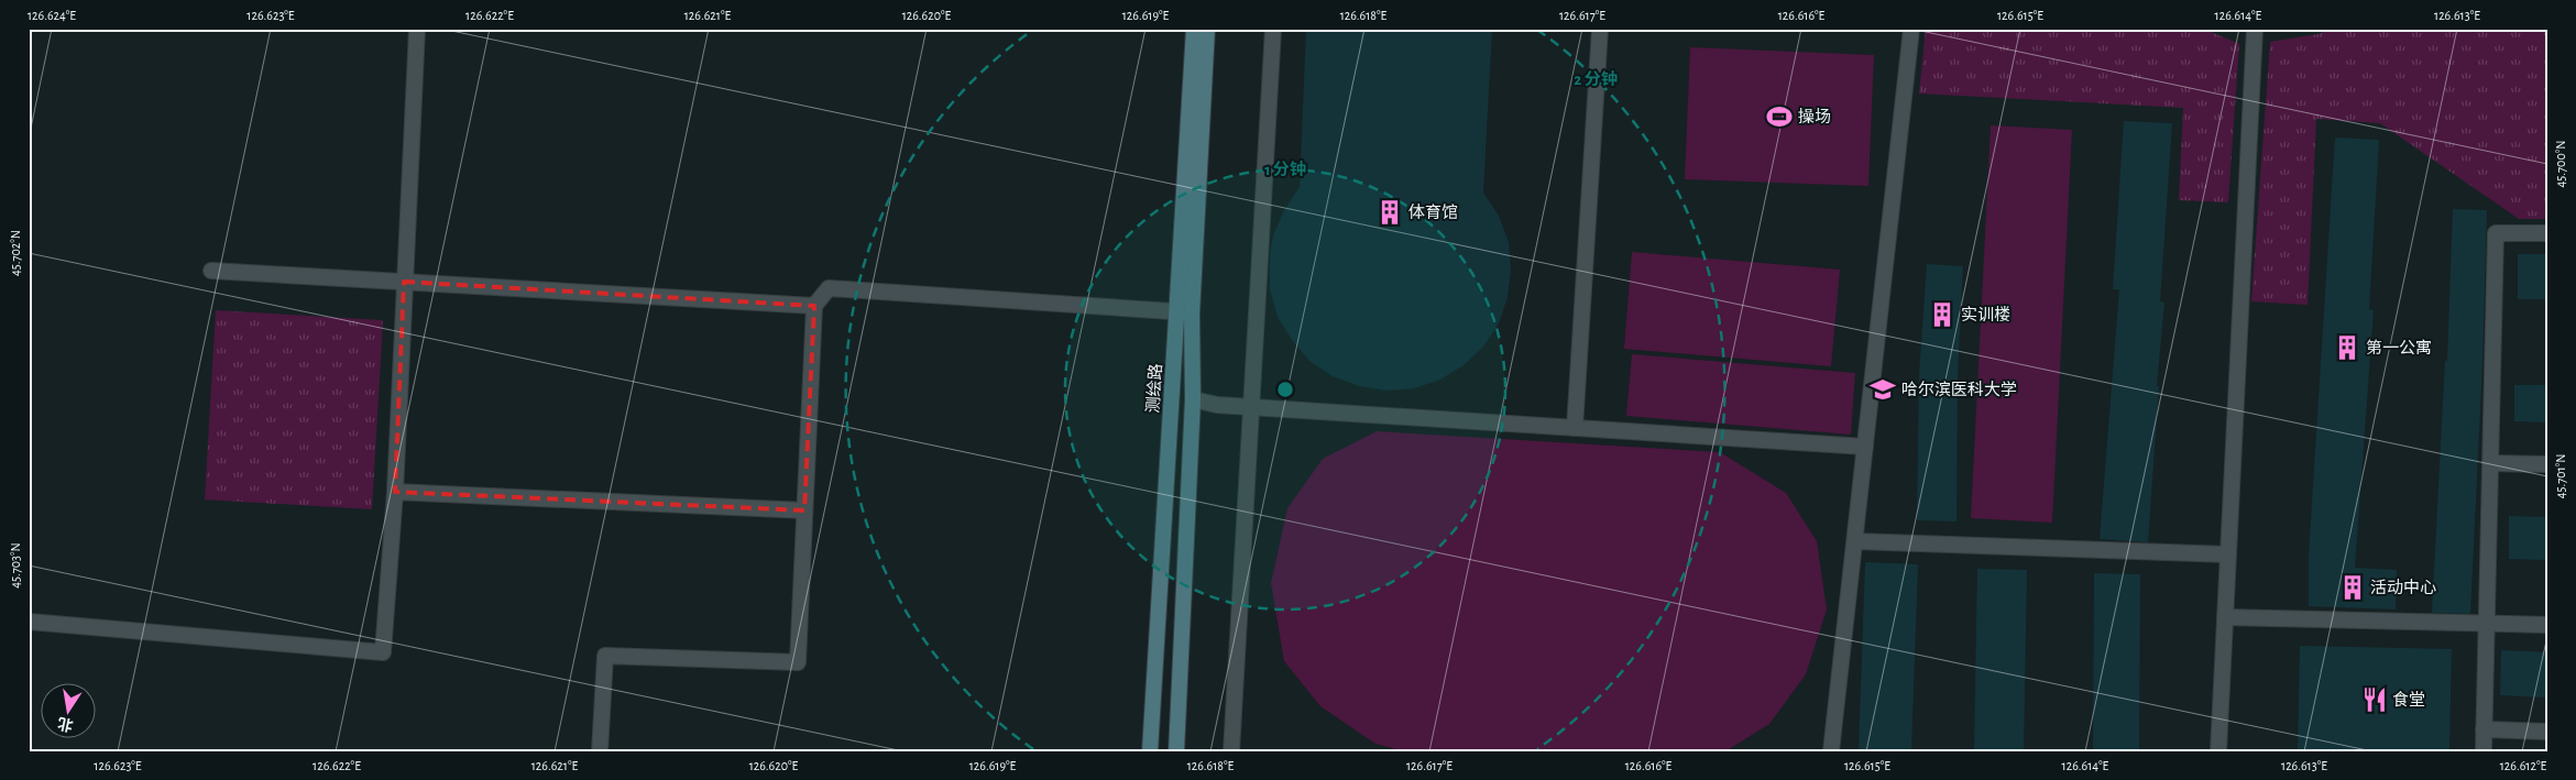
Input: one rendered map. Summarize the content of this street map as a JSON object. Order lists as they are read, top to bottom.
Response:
{
  "streets": {
    "main road": ["测绘路"]
  },
  "places": {
    "sports": ["操场"],
    "building": [
      "体育馆",
      "实训楼",
      "第一公寓",
      "活动中心"
    ],
    "school or university": ["哈尔滨医科大学"],
    "restaurant": ["食堂"]
  },
  "north": "bottom",
  "coordinates": [
    "126.624°E",
    "126.623°E",
    "126.622°E",
    "126.621°E",
    "126.620°E",
    "126.619°E",
    "126.618°E",
    "126.617°E",
    "126.616°E",
    "126.615°E",
    "126.614°E",
    "126.613°E",
    "45.700°N",
    "45.702°N",
    "45.701°N",
    "45.703°N",
    "126.612°E"
  ],
  "rings": ["2 分钟", "1 分钟"]
}
